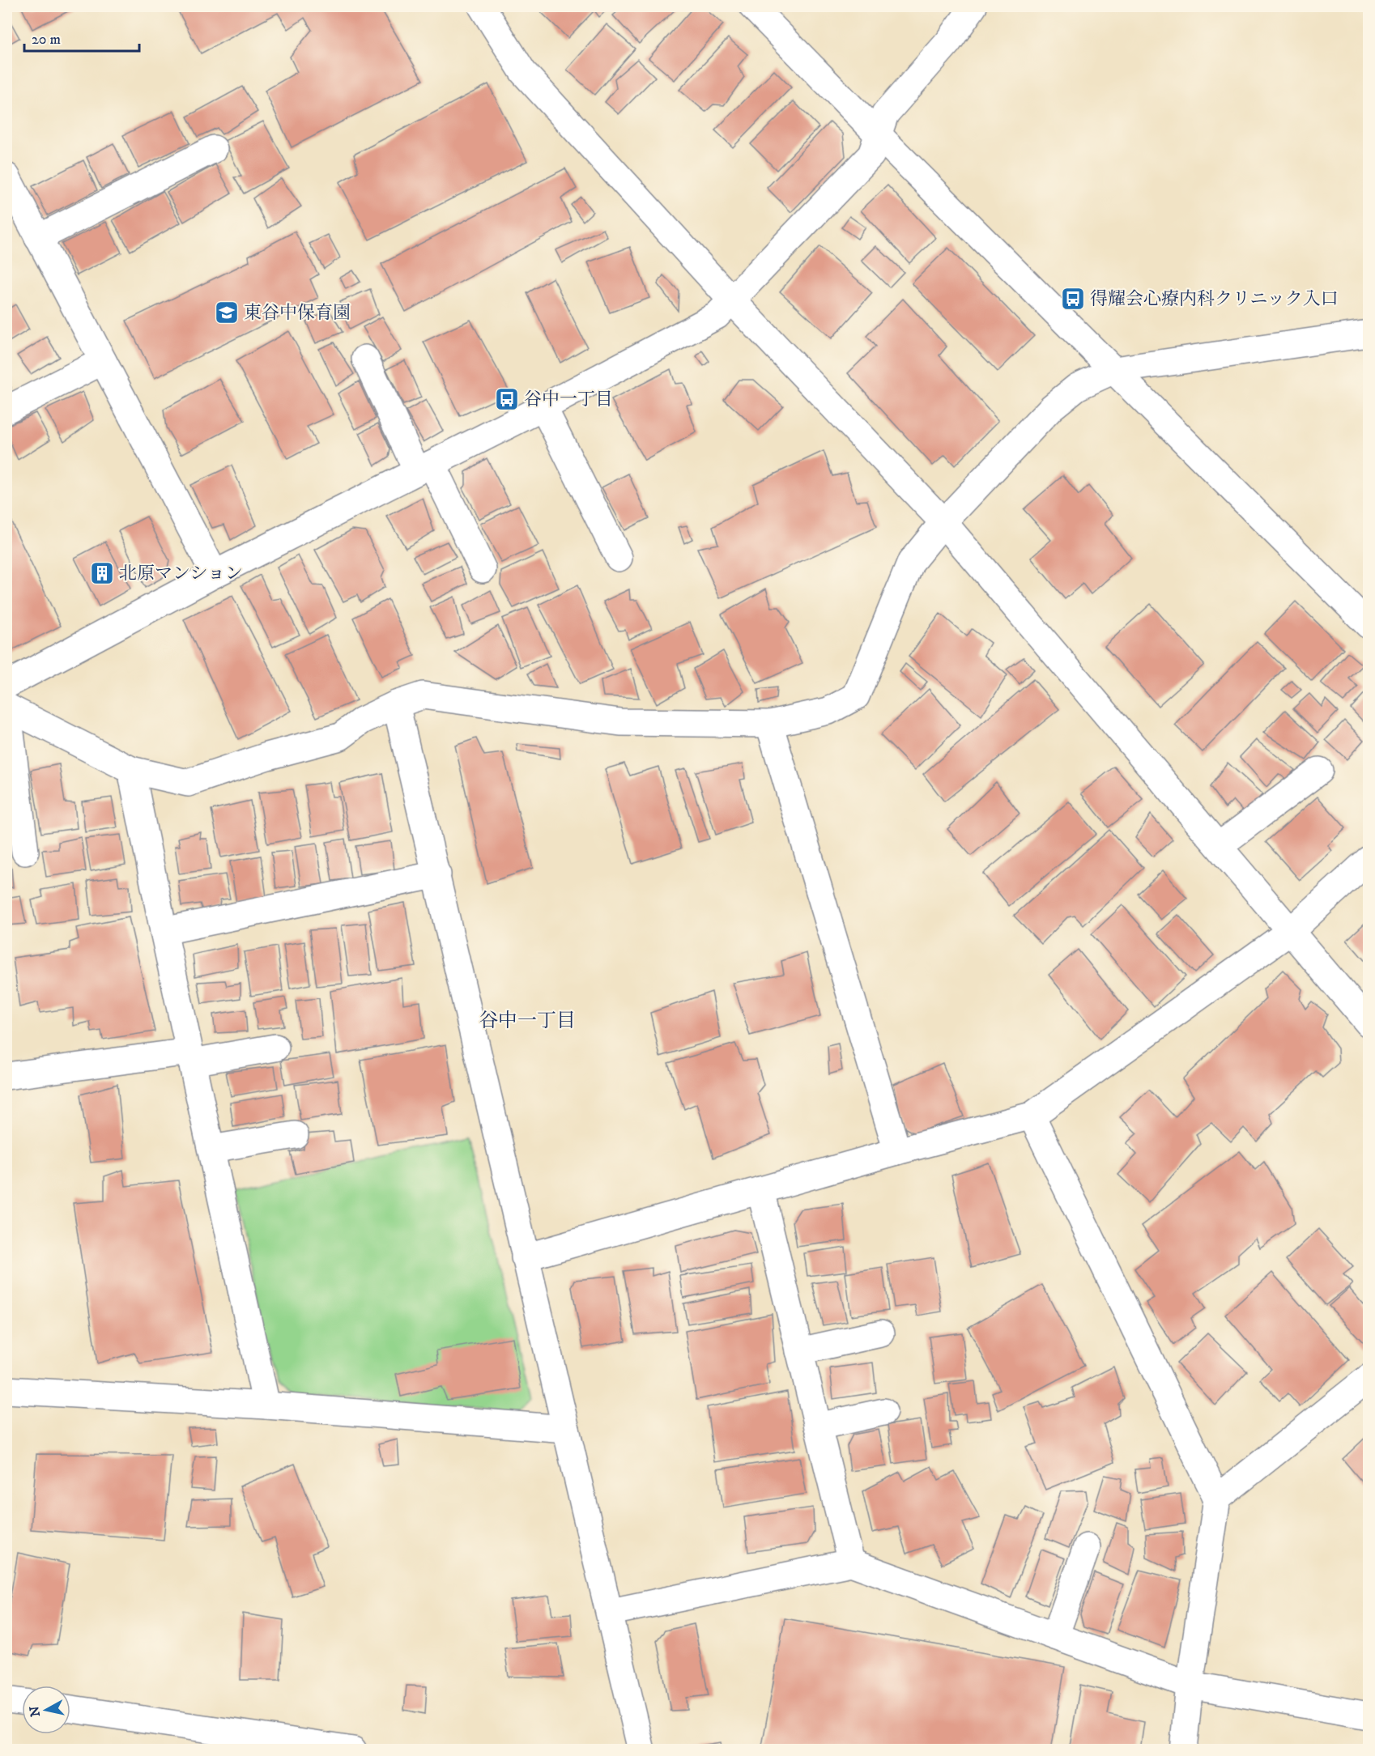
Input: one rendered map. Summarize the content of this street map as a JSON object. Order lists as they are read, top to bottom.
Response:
{
  "districts": ["谷中一丁目"],
  "places": {
    "bus stop": ["得耀会心療内科クリニック入口", "谷中一丁目"],
    "school or university": ["東谷中保育園"],
    "building": ["北原マンション"]
  },
  "scale_bar": "20 m",
  "north": "left"
}
